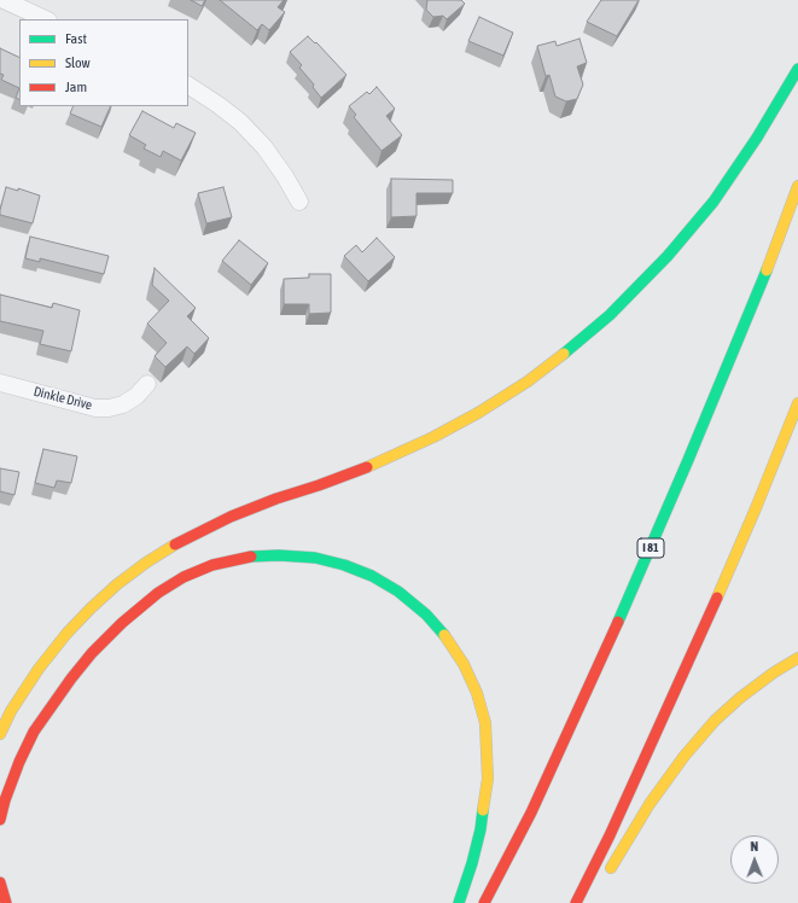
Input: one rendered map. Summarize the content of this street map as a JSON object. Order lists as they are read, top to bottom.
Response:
{
  "streets": {
    "highway": ["I 81"],
    "street": ["Dinkle Drive"]
  },
  "legend": ["Fast", "Slow", "Jam"],
  "north": "top"
}
